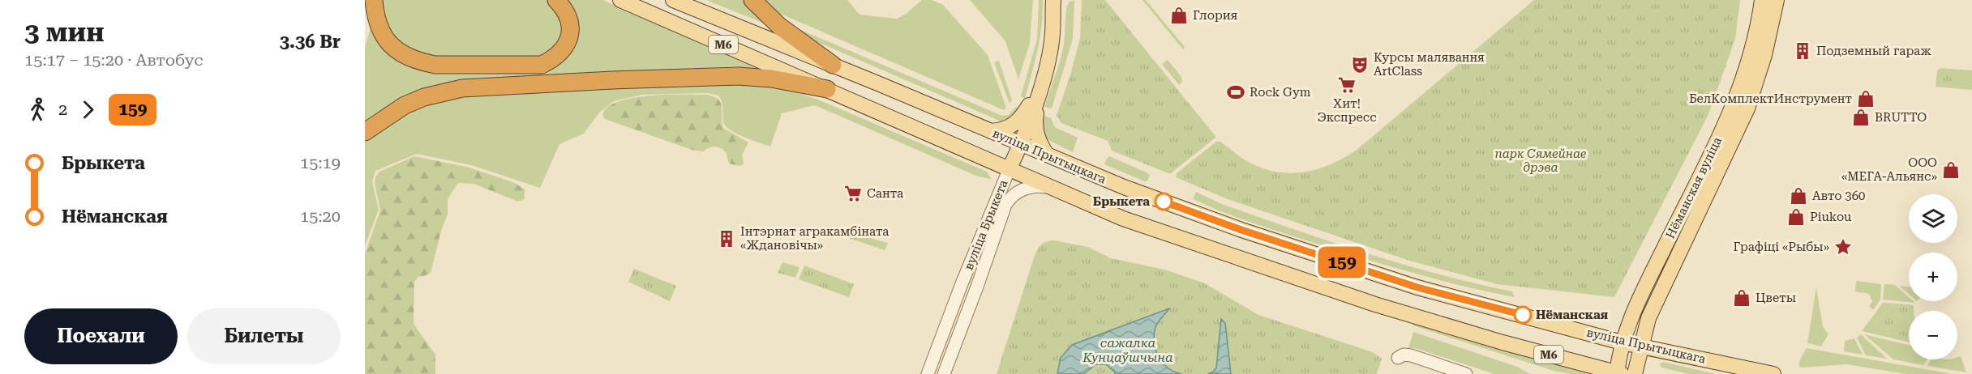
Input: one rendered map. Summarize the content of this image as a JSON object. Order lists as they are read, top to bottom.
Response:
{
  "streets": {
    "main road": ["М6", "вуліца Прытыцкага", "Нёманская вуліца"],
    "street": ["вуліца Брыкета"]
  },
  "crossings": [
    ["М6", "Нёманская вуліца"],
    ["М6", "вуліца Брыкета"],
    ["вуліца Прытыцкага", "Нёманская вуліца"]
  ],
  "water": ["сажалка Кунцаўшчына"],
  "parks": ["парк Сямейнае дрэва"],
  "places": {
    "shop": [
      "Глория",
      "БелКомплектИнструмент",
      "BRUTTO",
      "ООО «МЕГА-Альянс»",
      "Авто 360",
      "Piukou",
      "Цветы"
    ],
    "building": ["Подземный гараж", "Інтэрнат агракамбіната «Ждановічы»"],
    "theatre": ["Курсы малявання ArtClass"],
    "supermarket": ["Хит! Экспресс", "Санта"],
    "sports": ["Rock Gym"],
    "other": ["Брыкета", "Нёманская"],
    "place": ["Графіці «Рыбы»"]
  },
  "lines": ["bus line 159"],
  "page": {
    "heading": ["3 мин", "15:17 – 15:20 · Автобус", "3.36 Br"],
    "on_map": "159",
    "legs": ["2", "159"],
    "list": [
      {
        "name": "Брыкета",
        "value": "15:19"
      },
      {
        "name": "Нёманская",
        "value": "15:20"
      }
    ],
    "map_buttons": ["+", "−"],
    "buttons": ["Поехали", "Билеты"]
  }
}
